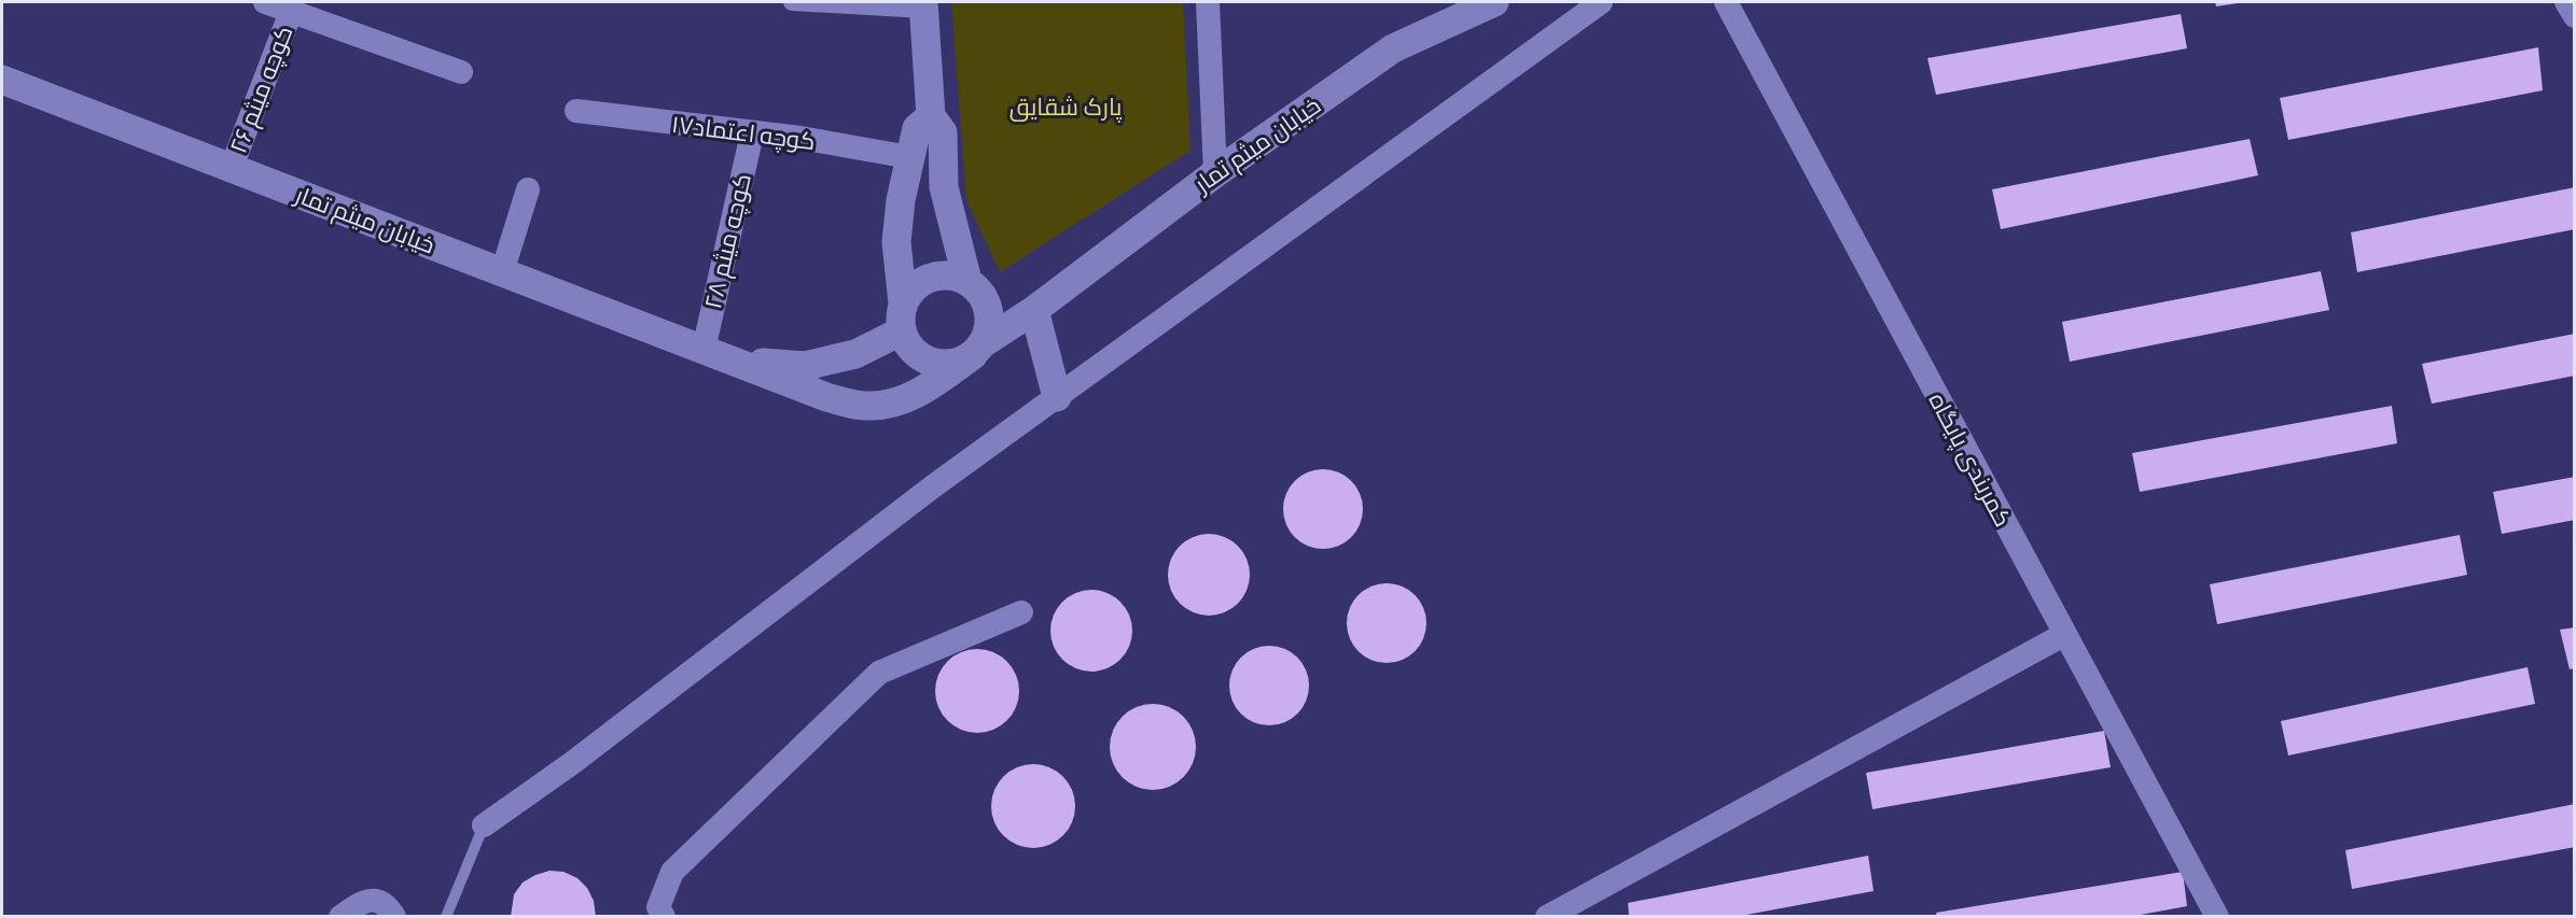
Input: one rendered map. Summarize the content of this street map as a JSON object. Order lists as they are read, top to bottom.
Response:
{
  "streets": {
    "street": [
      "کوچه میثم ۲۶",
      "کوچه اعتماد۱۷",
      "خیابان میثم تمار",
      "کوچه میثم ۲۸",
      "کمربندی پایگاه"
    ]
  },
  "crossings": [
    ["کوچه میثم ۲۶", "خیابان میثم تمار"],
    ["کوچه اعتماد۱۷", "کوچه میثم ۲۸"],
    ["خیابان میثم تمار", "کوچه میثم ۲۸"]
  ],
  "parks": ["پارک شقایق"]
}
